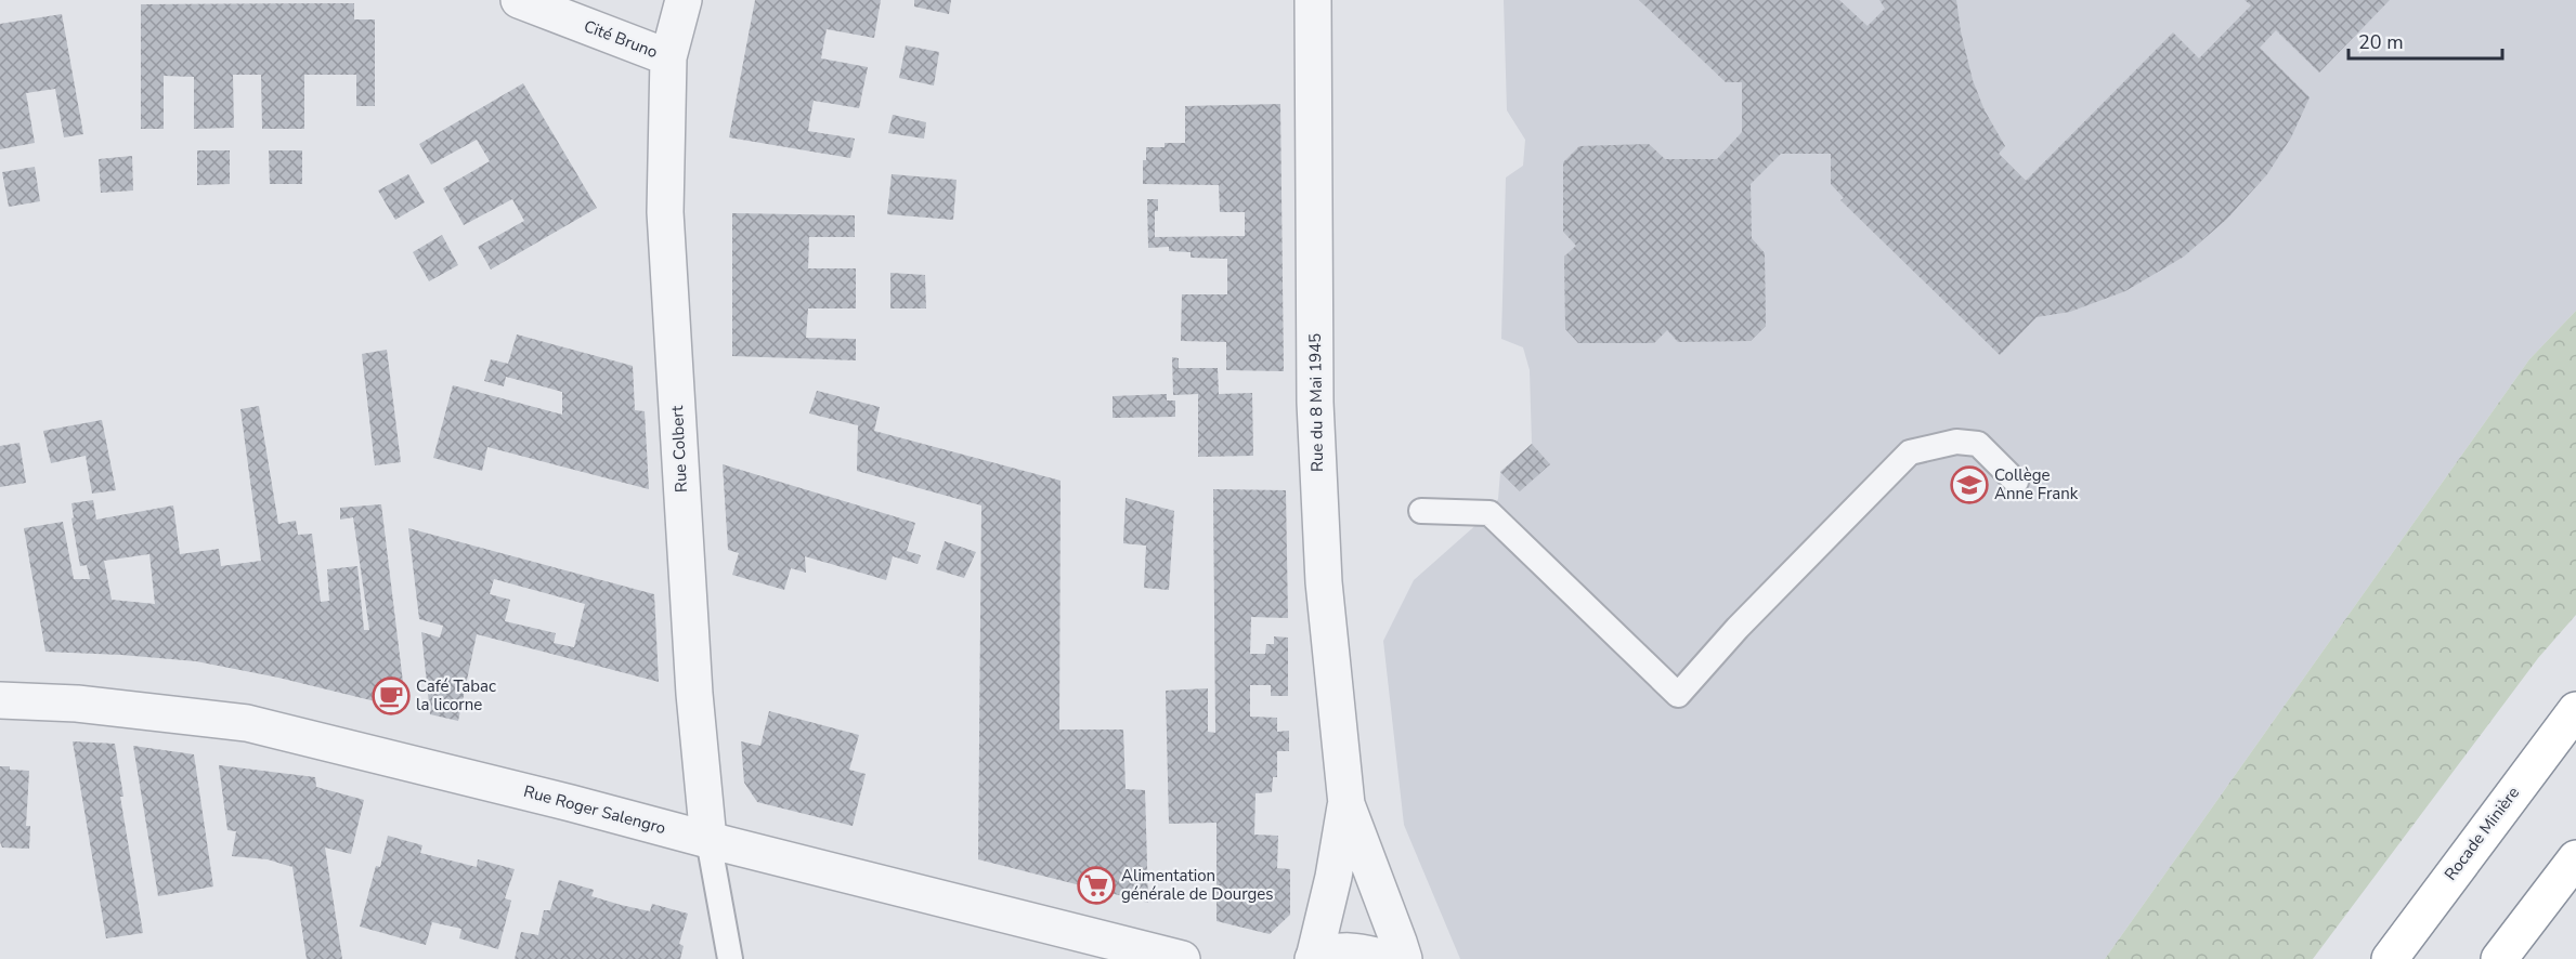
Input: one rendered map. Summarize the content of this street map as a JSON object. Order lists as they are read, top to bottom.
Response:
{
  "streets": {
    "highway": ["Rocade Minière"],
    "street": [
      "Cité Bruno",
      "Rue du 8 Mai 1945",
      "Rue Colbert",
      "Rue Roger Salengro"
    ]
  },
  "crossings": [
    ["Cité Bruno", "Rue Colbert"],
    ["Rue Colbert", "Rue Roger Salengro"]
  ],
  "places": {
    "school or university": ["Collège Anne Frank"],
    "cafe": ["Café Tabac la licorne"],
    "supermarket": ["Alimentation générale de Dourges"]
  },
  "scale_bar": "20 m"
}
